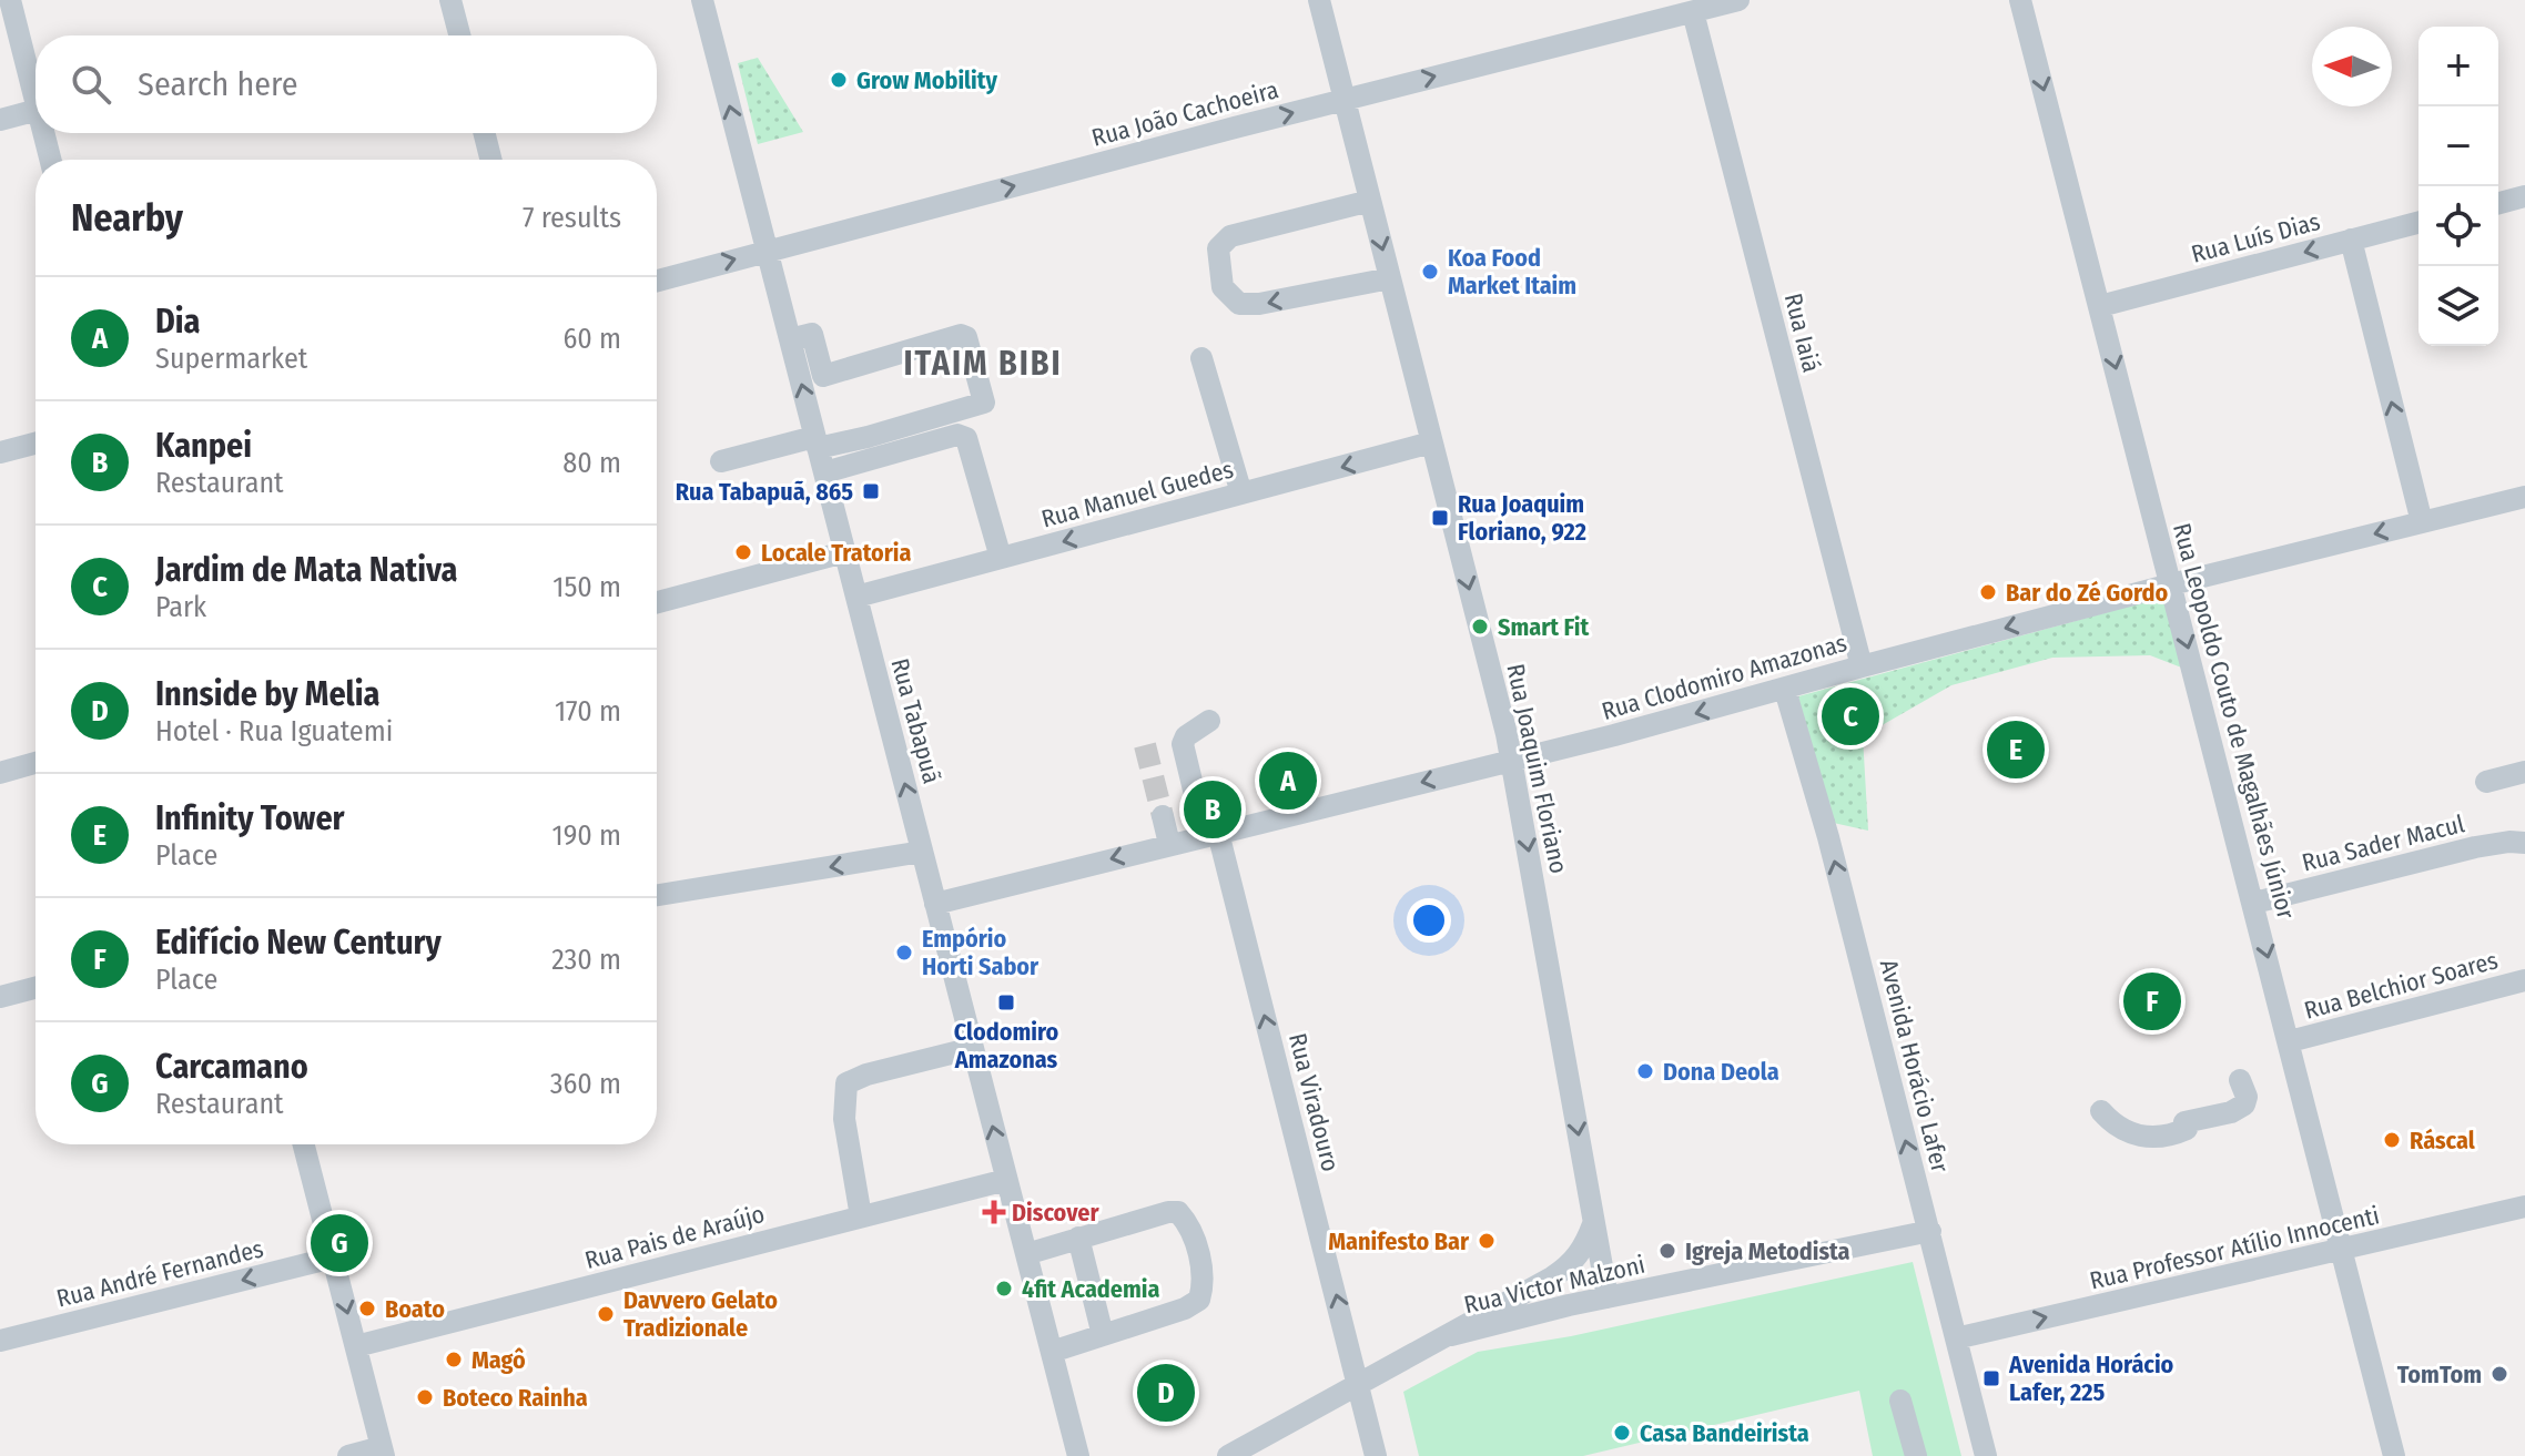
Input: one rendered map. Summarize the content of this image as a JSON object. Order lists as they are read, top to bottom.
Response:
{
  "streets": {
    "street": [
      "Rua João Cachoeira",
      "Rua Luís Dias",
      "Rua Iaiá",
      "Rua Manuel Guedes",
      "Rua Clodomiro Amazonas",
      "Rua Tabapuã",
      "Rua Leopoldo Couto de Magalhães Júnior",
      "Rua Joaquim Floriano",
      "Rua Sader Macul",
      "Rua Belchior Soares",
      "Avenida Horácio Lafer",
      "Rua Viradouro",
      "Rua Pais de Araújo",
      "Rua Professor Atílio Innocenti",
      "Rua André Fernandes",
      "Rua Victor Malzoni"
    ]
  },
  "crossings": [
    ["Rua João Cachoeira", "Rua Iaiá"],
    ["Rua João Cachoeira", "Rua Tabapuã"],
    ["Rua João Cachoeira", "Rua Joaquim Floriano"],
    ["Rua Luís Dias", "Rua Leopoldo Couto de Magalhães Júnior"],
    ["Rua Iaiá", "Rua Clodomiro Amazonas"],
    ["Rua Manuel Guedes", "Rua Tabapuã"],
    ["Rua Manuel Guedes", "Rua Joaquim Floriano"],
    ["Rua Clodomiro Amazonas", "Rua Tabapuã"],
    ["Rua Clodomiro Amazonas", "Rua Leopoldo Couto de Magalhães Júnior"],
    ["Rua Clodomiro Amazonas", "Rua Joaquim Floriano"],
    ["Rua Clodomiro Amazonas", "Avenida Horácio Lafer"],
    ["Rua Clodomiro Amazonas", "Rua Viradouro"],
    ["Rua Tabapuã", "Rua Pais de Araújo"],
    ["Rua Leopoldo Couto de Magalhães Júnior", "Rua Sader Macul"],
    ["Rua Leopoldo Couto de Magalhães Júnior", "Rua Belchior Soares"],
    ["Rua Leopoldo Couto de Magalhães Júnior", "Rua Professor Atílio Innocenti"],
    ["Rua Joaquim Floriano", "Rua Victor Malzoni"],
    ["Avenida Horácio Lafer", "Rua Professor Atílio Innocenti"],
    ["Avenida Horácio Lafer", "Rua Victor Malzoni"],
    ["Rua Viradouro", "Rua Victor Malzoni"]
  ],
  "one_way": [
    "Rua João Cachoeira",
    "Rua Luís Dias",
    "Rua Manuel Guedes",
    "Rua Clodomiro Amazonas",
    "Rua Tabapuã",
    "Rua Leopoldo Couto de Magalhães Júnior",
    "Rua Joaquim Floriano",
    "Avenida Horácio Lafer",
    "Rua Viradouro",
    "Rua Professor Atílio Innocenti",
    "Rua André Fernandes"
  ],
  "districts": ["ITAIM BIBI"],
  "places": {
    "other": [
      "Grow Mobility",
      "Koa Food Market Itaim",
      "Locale Tratoria",
      "Bar do Zé Gordo",
      "Smart Fit",
      "Empório Horti Sabor",
      "Dona Deola",
      "Ráscal",
      "Manifesto Bar",
      "Igreja Metodista",
      "4fit Academia",
      "Boato",
      "Davvero Gelato Tradizionale",
      "Magô",
      "TomTom",
      "Boteco Rainha",
      "Casa Bandeirista"
    ],
    "transit": [
      "Rua Tabapuã, 865",
      "Rua Joaquim Floriano, 922",
      "Clodomiro Amazonas",
      "Avenida Horácio Lafer, 225"
    ],
    "health": ["Discover"]
  },
  "north": "left",
  "page": {
    "map_buttons": ["+", "−"],
    "search": "Search here",
    "heading": ["Nearby", "7 results"],
    "list": [
      {
        "mark": "A",
        "name": "Dia",
        "note": "Supermarket",
        "value": "60 m"
      },
      {
        "mark": "B",
        "name": "Kanpei",
        "note": "Restaurant",
        "value": "80 m"
      },
      {
        "mark": "C",
        "name": "Jardim de Mata Nativa",
        "note": "Park",
        "value": "150 m"
      },
      {
        "mark": "D",
        "name": "Innside by Melia",
        "note": "Hotel · Rua Iguatemi",
        "value": "170 m"
      },
      {
        "mark": "E",
        "name": "Infinity Tower",
        "note": "Place",
        "value": "190 m"
      },
      {
        "mark": "F",
        "name": "Edifício New Century",
        "note": "Place",
        "value": "230 m"
      },
      {
        "mark": "G",
        "name": "Carcamano",
        "note": "Restaurant",
        "value": "360 m"
      }
    ],
    "pins": [
      "C",
      "E",
      "A",
      "B",
      "F",
      "G",
      "D"
    ]
  }
}
